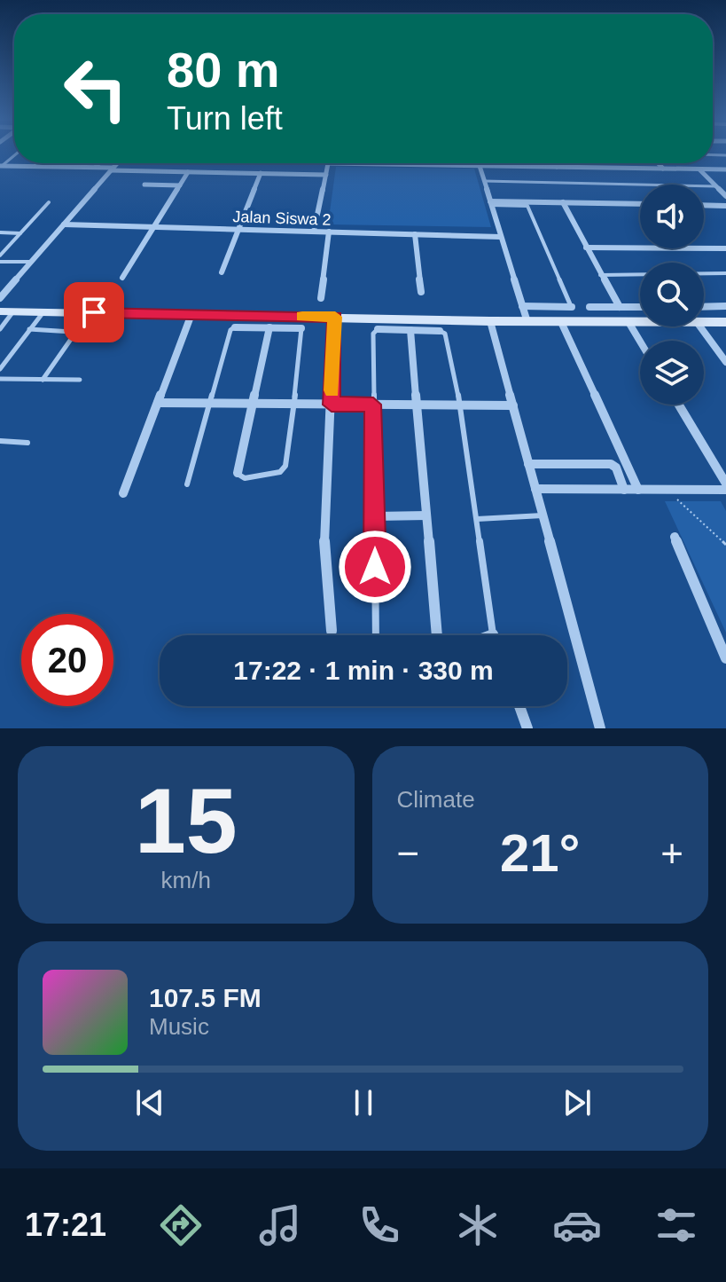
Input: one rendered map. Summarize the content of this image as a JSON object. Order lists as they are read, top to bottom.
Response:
{
  "streets": {
    "street": ["Jalan Siswa 2"]
  },
  "page": {
    "turn": ["80 m", "Turn left"],
    "limit": "20",
    "trip": "17:22 · 1 min · 330 m",
    "tile": [
      ["15", "km/h"],
      "Climate"
    ],
    "heat": ["−", "21°", "+"],
    "song": ["107.5 FM", "Music"],
    "tabs": "17:21"
  }
}
